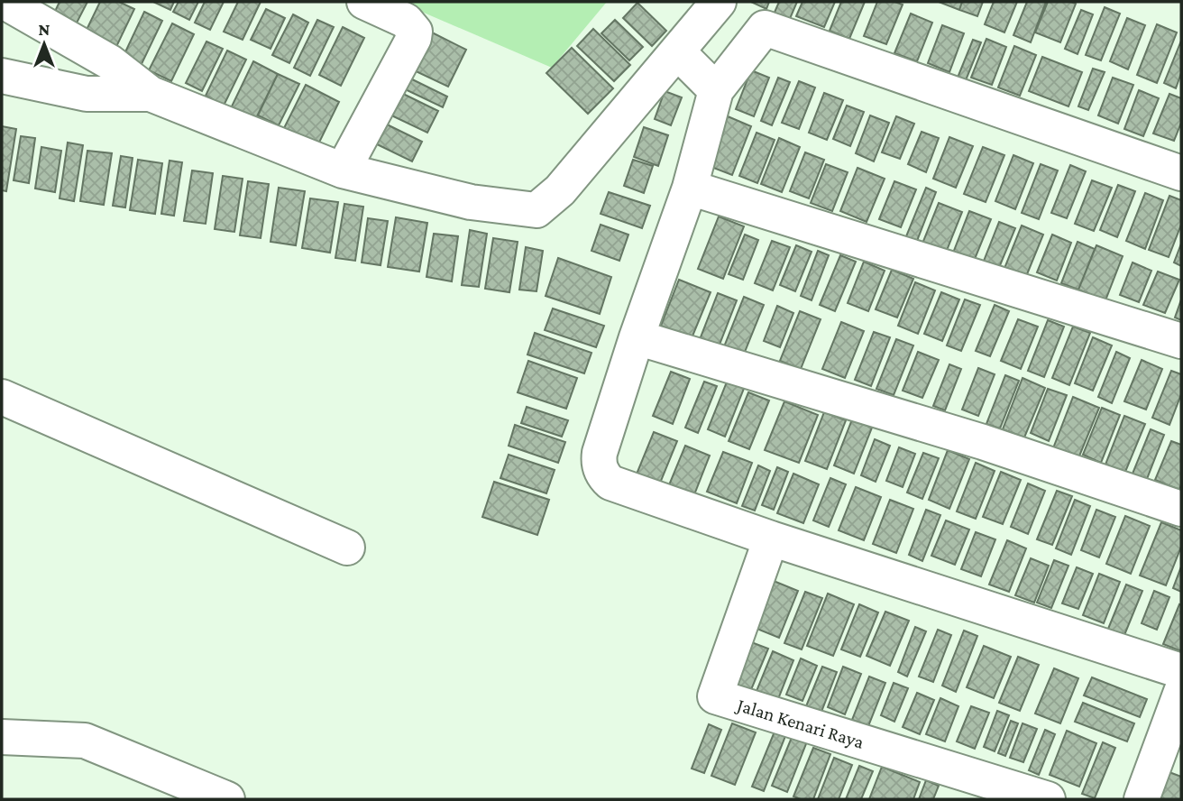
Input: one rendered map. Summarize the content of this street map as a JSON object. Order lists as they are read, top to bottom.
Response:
{
  "streets": {
    "street": ["Jalan Kenari Raya"]
  },
  "north": "top"
}
